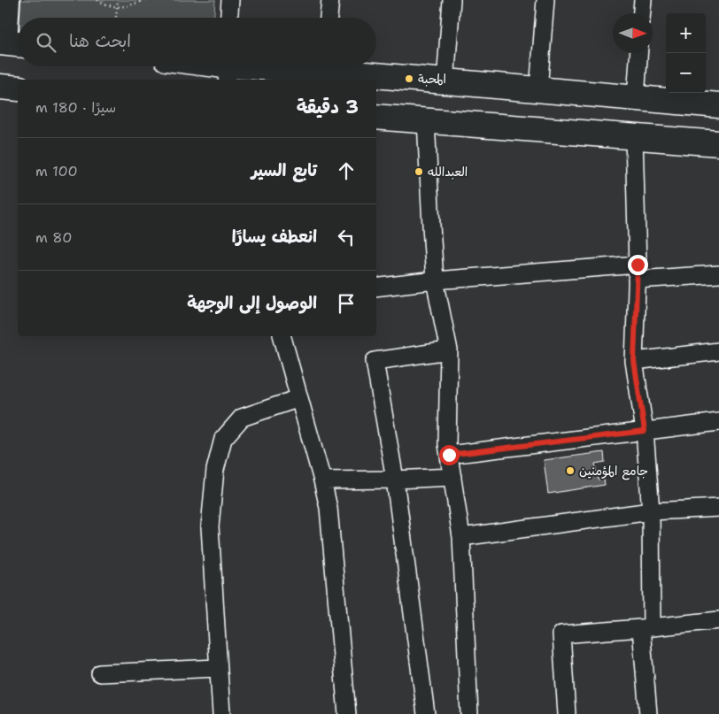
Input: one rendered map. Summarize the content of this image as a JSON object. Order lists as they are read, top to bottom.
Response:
{
  "places": ["المحبة", "العبدالله", "جامع المؤمنين"],
  "north": "right",
  "page": {
    "map_buttons": ["+", "−"],
    "search": "ابحث هنا",
    "heading": ["3 دقيقة", "سيرًا · 180 m"],
    "list": [
      ["تابع السير", "100 m"],
      ["انعطف يسارًا", "80 m"],
      "الوصول إلى الوجهة"
    ]
  }
}
